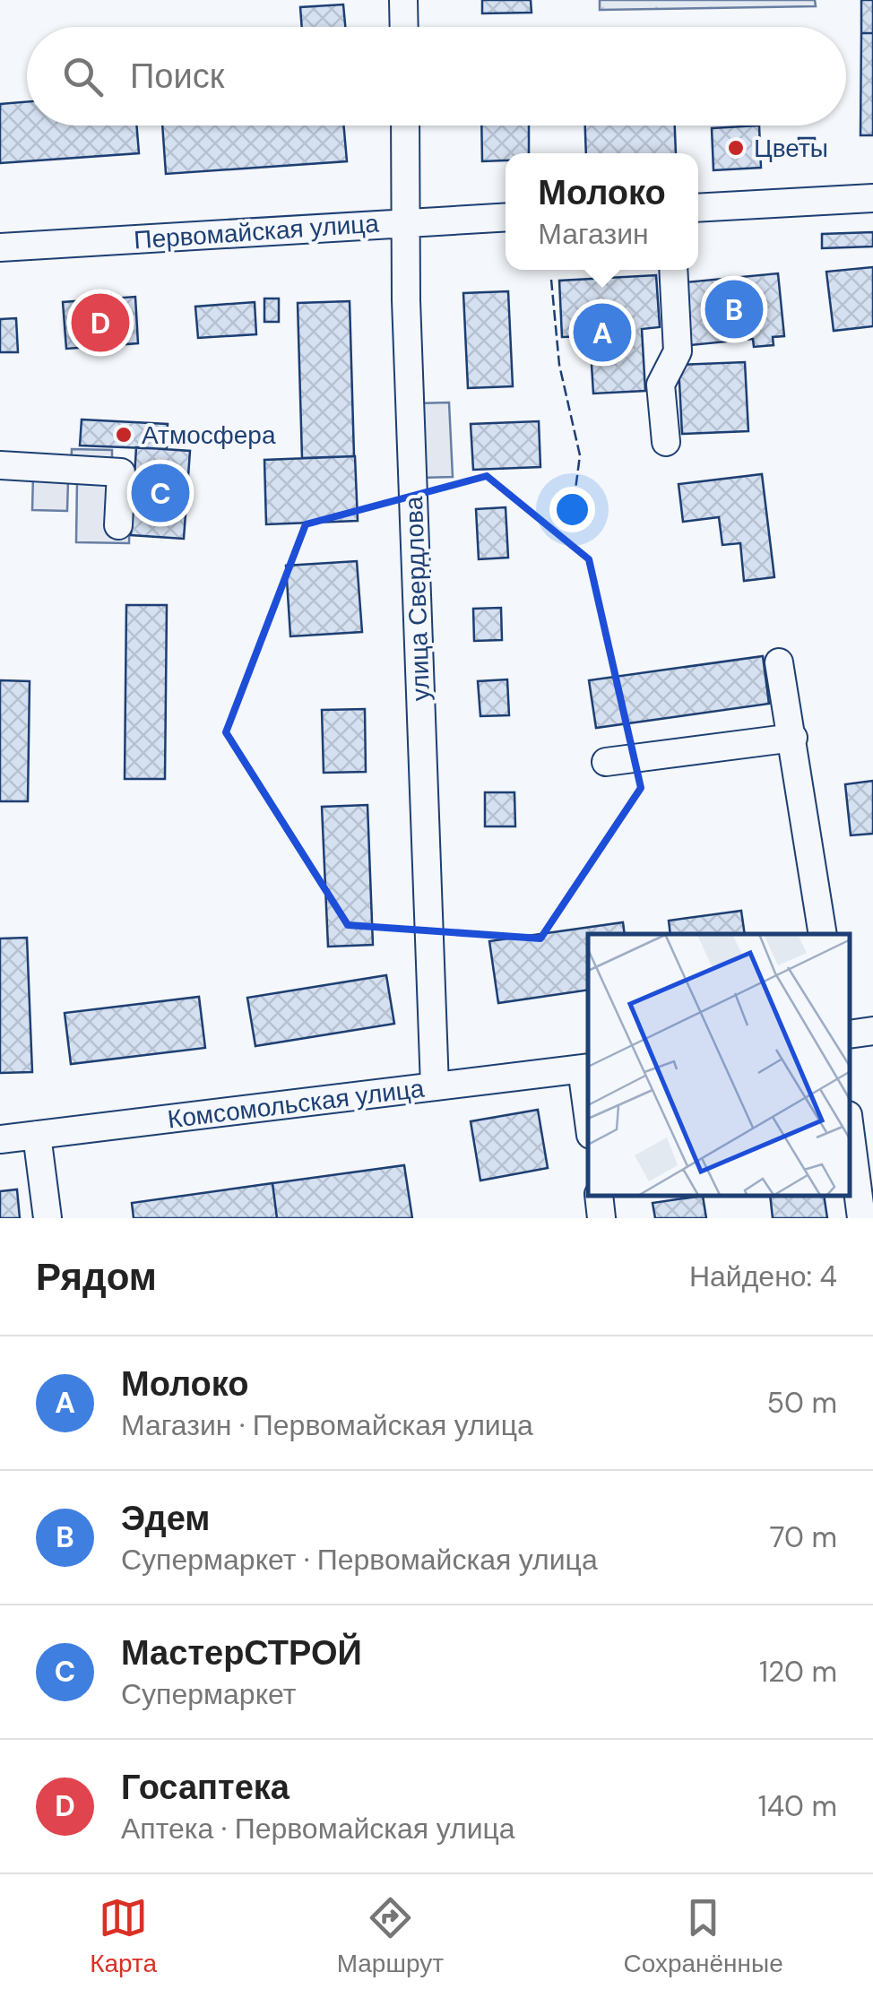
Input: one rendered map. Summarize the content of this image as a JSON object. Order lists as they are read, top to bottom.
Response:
{
  "streets": {
    "street": ["Первомайская улица", "улица Свердлова", "Комсомольская улица"]
  },
  "crossings": [
    ["Первомайская улица", "улица Свердлова"],
    ["улица Свердлова", "Комсомольская улица"]
  ],
  "places": ["Цветы", "Атмосфера"],
  "page": {
    "search": "Поиск",
    "popup": ["Молоко", "Магазин"],
    "pins": [
      "B",
      "D",
      "A",
      "C"
    ],
    "heading": ["Рядом", "Найдено: 4"],
    "list": [
      {
        "mark": "A",
        "name": "Молоко",
        "note": "Магазин · Первомайская улица",
        "value": "50 m"
      },
      {
        "mark": "B",
        "name": "Эдем",
        "note": "Супермаркет · Первомайская улица",
        "value": "70 m"
      },
      {
        "mark": "C",
        "name": "МастерСТРОЙ",
        "note": "Супермаркет",
        "value": "120 m"
      },
      {
        "mark": "D",
        "name": "Госаптека",
        "note": "Аптека · Первомайская улица",
        "value": "140 m"
      }
    ],
    "nav": ["Карта", "Маршрут", "Сохранённые"]
  }
}
